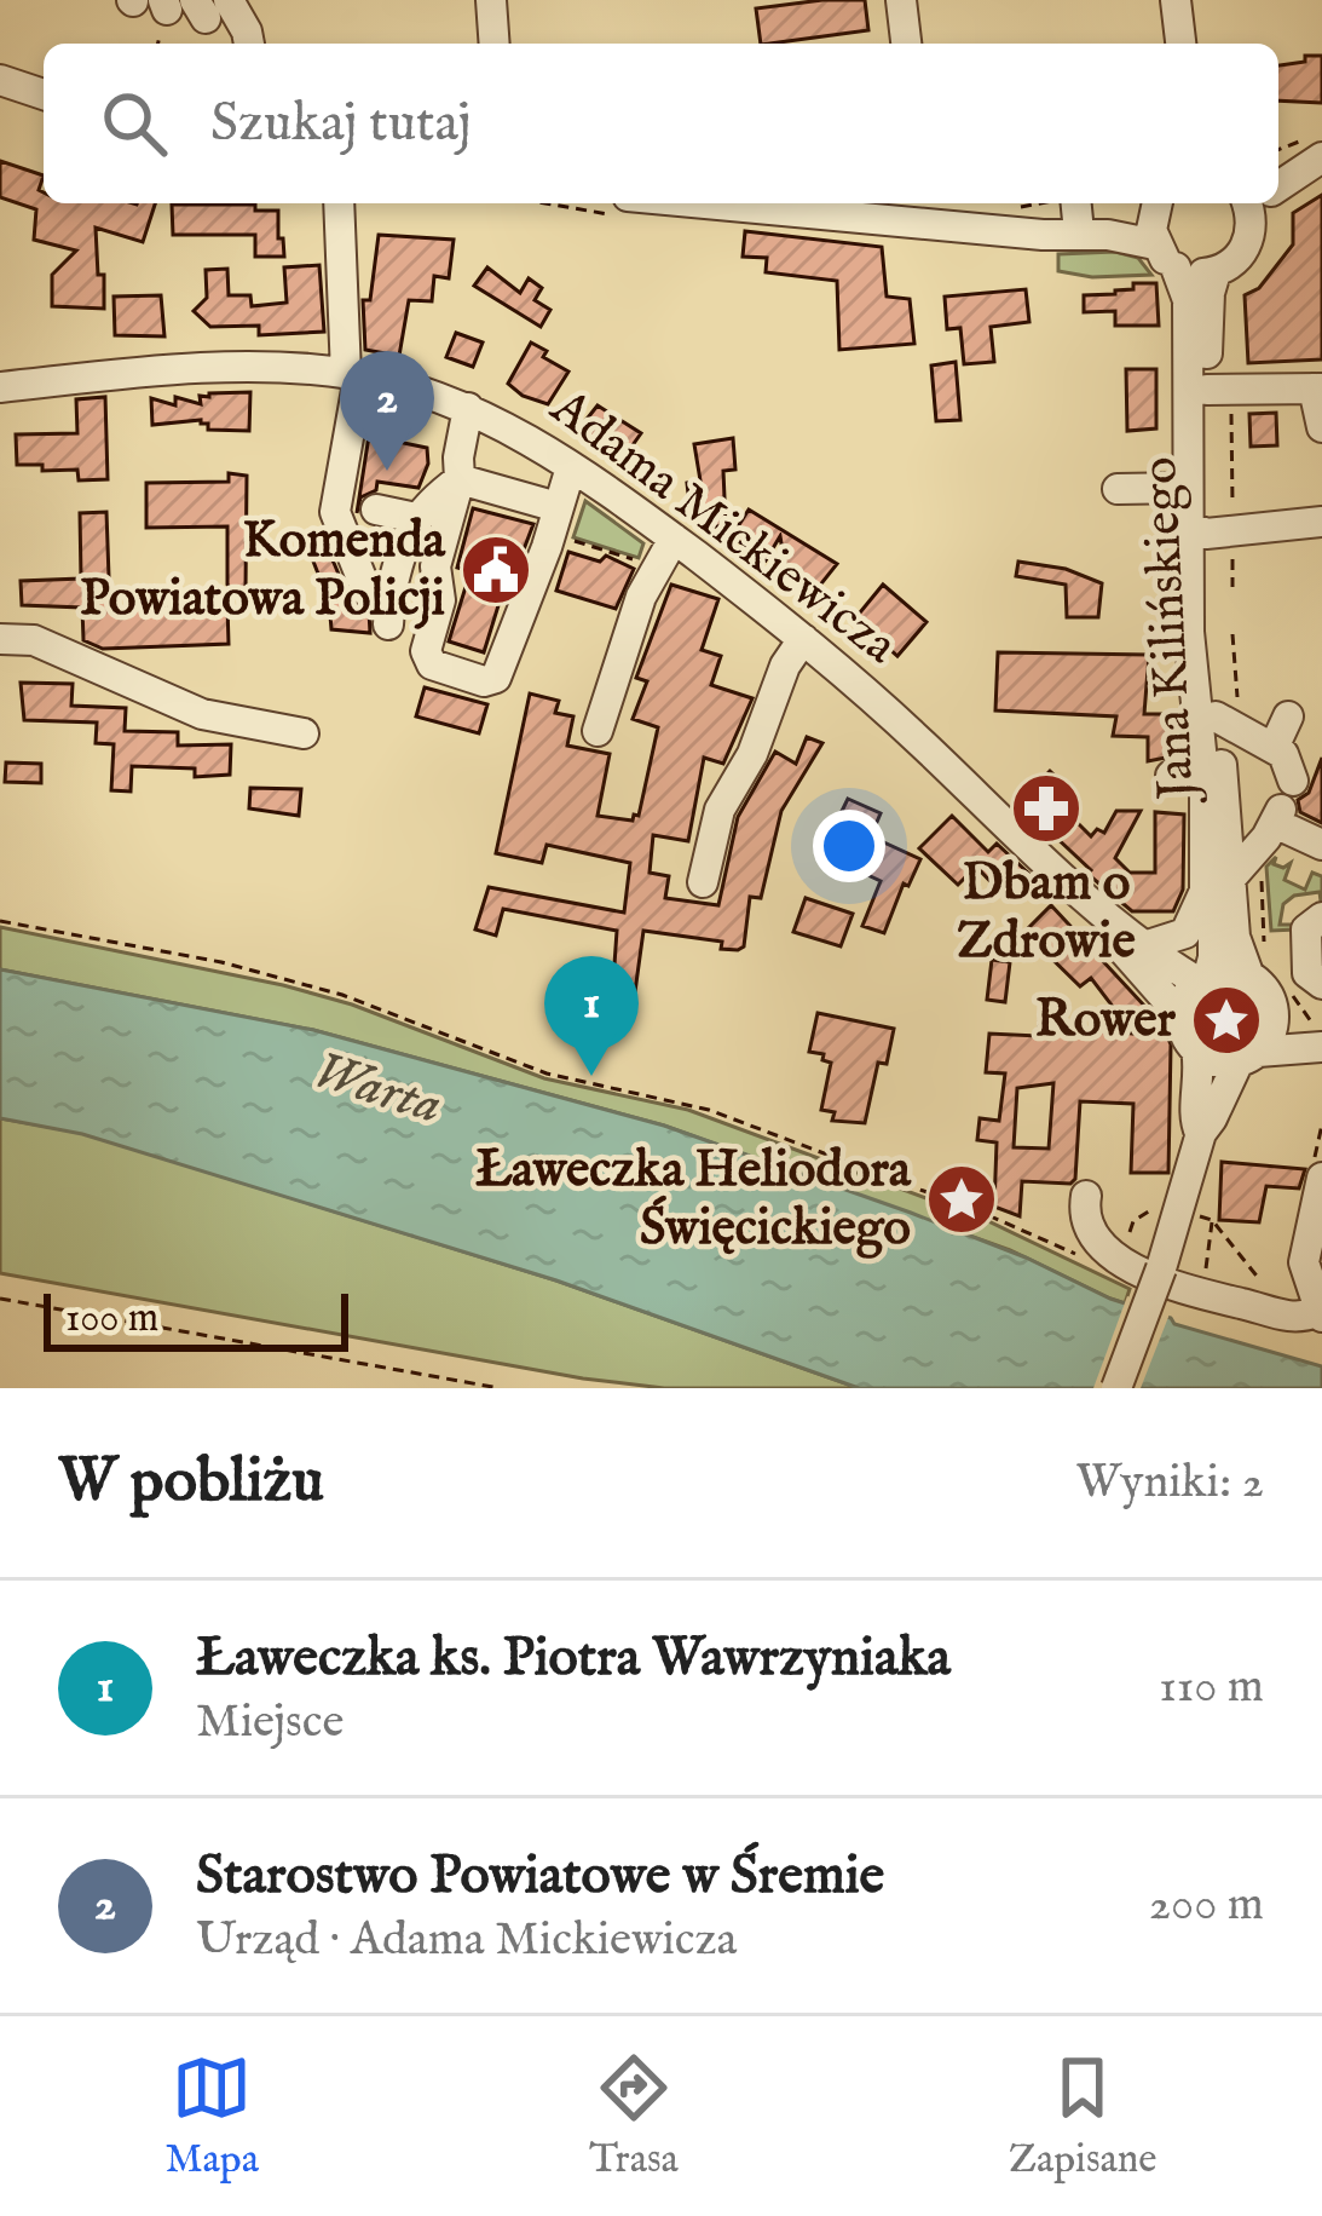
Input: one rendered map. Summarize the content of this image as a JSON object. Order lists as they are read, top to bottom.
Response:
{
  "streets": {
    "street": ["Adama Mickiewicza", "Jana Kilińskiego"]
  },
  "crossings": [
    ["Adama Mickiewicza", "Jana Kilińskiego"]
  ],
  "water": ["Warta"],
  "places": {
    "public building": ["Komenda Powiatowa Policji"],
    "pharmacy": ["Dbam o Zdrowie"],
    "place": ["Rower", "Ławeczka Heliodora Święcickiego"]
  },
  "scale_bar": "100 m",
  "page": {
    "search": "Szukaj tutaj",
    "pins": ["2", "1"],
    "scale": "100 m",
    "heading": ["W pobliżu", "Wyniki: 2"],
    "list": [
      {
        "mark": "1",
        "name": "Ławeczka ks. Piotra Wawrzyniaka",
        "note": "Miejsce",
        "value": "110 m"
      },
      {
        "mark": "2",
        "name": "Starostwo Powiatowe w Śremie",
        "note": "Urząd · Adama Mickiewicza",
        "value": "200 m"
      }
    ],
    "nav": ["Mapa", "Trasa", "Zapisane"]
  }
}
